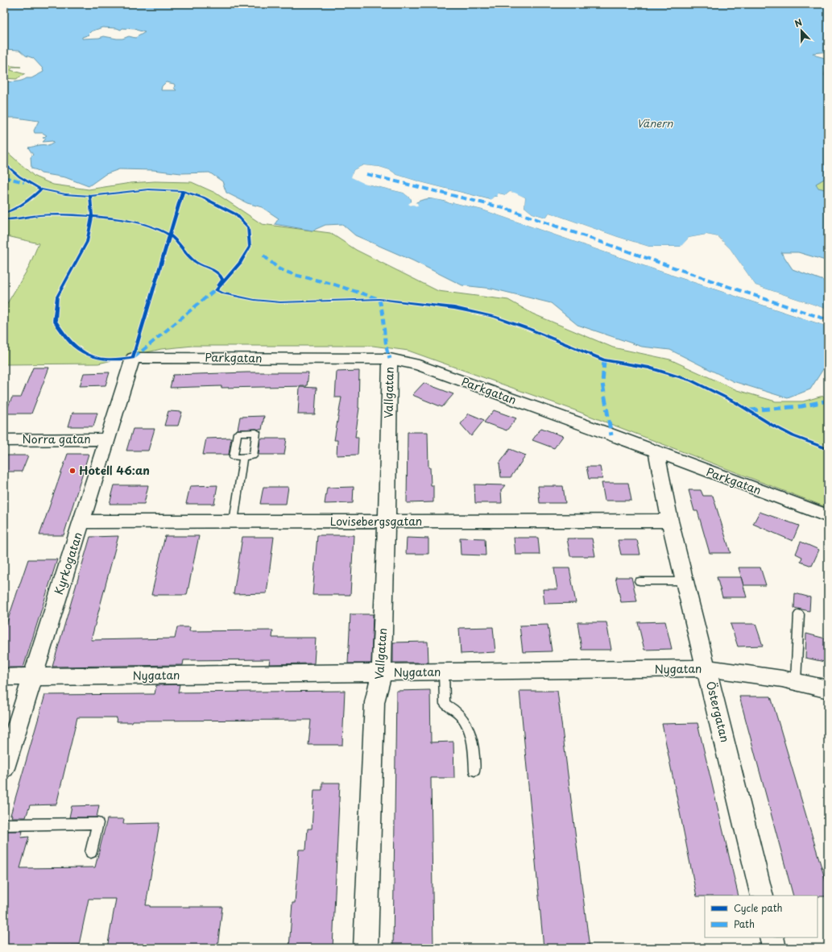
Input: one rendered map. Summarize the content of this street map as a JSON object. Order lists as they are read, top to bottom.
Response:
{
  "streets": {
    "street": [
      "Parkgatan",
      "Vallgatan",
      "Norra gatan",
      "Lovisebergsgatan",
      "Kyrkogatan",
      "Nygatan",
      "Östergatan"
    ]
  },
  "crossings": [
    ["Parkgatan", "Vallgatan"],
    ["Parkgatan", "Kyrkogatan"],
    ["Parkgatan", "Östergatan"],
    ["Vallgatan", "Lovisebergsgatan"],
    ["Vallgatan", "Nygatan"],
    ["Norra gatan", "Kyrkogatan"],
    ["Lovisebergsgatan", "Kyrkogatan"],
    ["Lovisebergsgatan", "Östergatan"],
    ["Kyrkogatan", "Nygatan"],
    ["Nygatan", "Östergatan"]
  ],
  "water": ["Vänern"],
  "places": ["Hotell 46:an"],
  "legend": ["Cycle path", "Path"],
  "north": "top"
}
